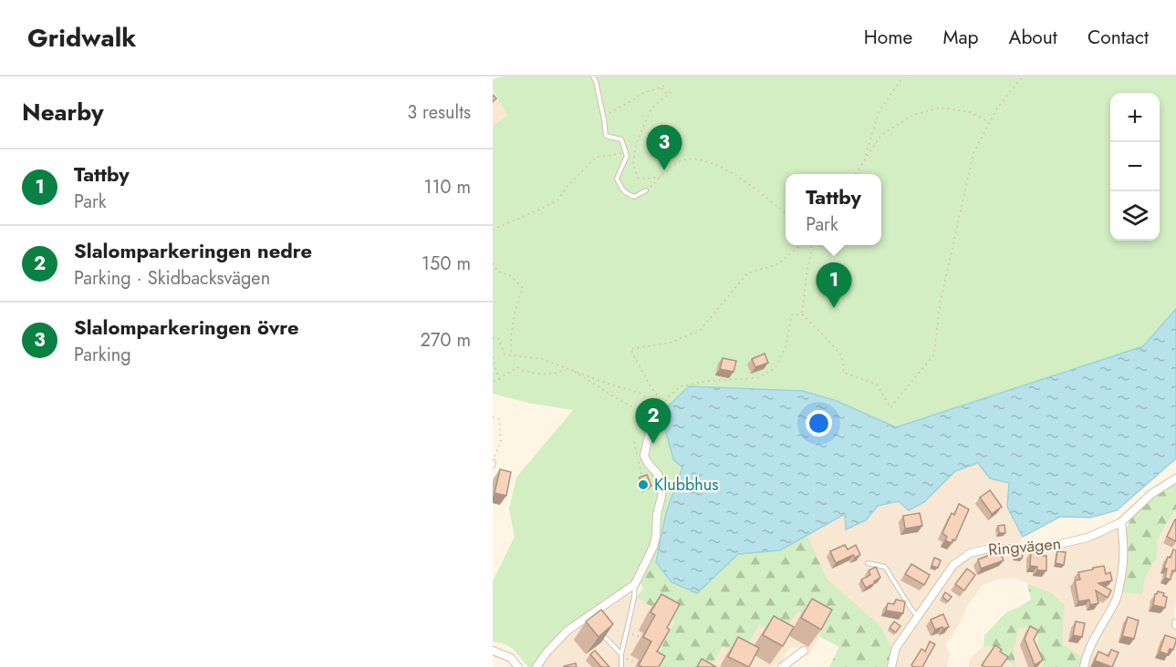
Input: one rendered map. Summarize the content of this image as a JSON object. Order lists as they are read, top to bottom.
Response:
{
  "streets": {
    "street": ["Ringvägen"]
  },
  "places": ["Klubbhus"],
  "page": {
    "header": "Gridwalk",
    "nav": [
      "Home",
      "Map",
      "About",
      "Contact"
    ],
    "heading": ["Nearby", "3 results"],
    "map_buttons": ["+", "−"],
    "pins": ["3", "1", "2"],
    "list": [
      {
        "mark": "1",
        "name": "Tattby",
        "note": "Park",
        "value": "110 m"
      },
      {
        "mark": "2",
        "name": "Slalomparkeringen nedre",
        "note": "Parking · Skidbacksvägen",
        "value": "150 m"
      },
      {
        "mark": "3",
        "name": "Slalomparkeringen övre",
        "note": "Parking",
        "value": "270 m"
      }
    ],
    "popup": ["Tattby", "Park"]
  }
}
